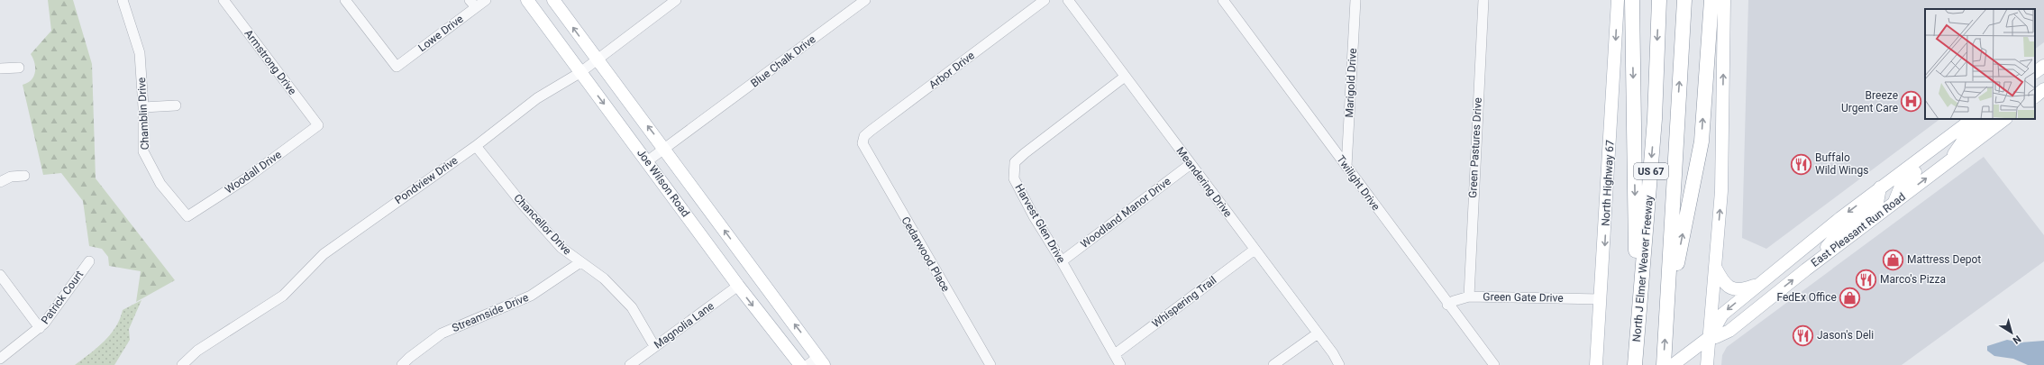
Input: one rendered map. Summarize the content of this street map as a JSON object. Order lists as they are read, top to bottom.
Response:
{
  "streets": {
    "highway": ["US 67", "North J Elmer Weaver Freeway"],
    "main road": ["Joe Wilson Road", "North Highway 67", "East Pleasant Run Road"],
    "street": [
      "Lowe Drive",
      "Blue Chalk Drive",
      "Armstrong Drive",
      "Arbor Drive",
      "Marigold Drive",
      "Chamblin Drive",
      "Green Pastures Drive",
      "Woodall Drive",
      "Pondview Drive",
      "Meandering Drive",
      "Twilight Drive",
      "Woodland Manor Drive",
      "Harvest Glen Drive",
      "Chancellor Drive",
      "Cedarwood Place",
      "Patrick Court",
      "Green Gate Drive",
      "Whispering Trail",
      "Streamside Drive",
      "Magnolia Lane"
    ]
  },
  "crossings": [
    ["Blue Chalk Drive", "Joe Wilson Road"],
    ["Armstrong Drive", "Woodall Drive"],
    ["Arbor Drive", "Cedarwood Place"],
    ["Marigold Drive", "Twilight Drive"],
    ["Chamblin Drive", "Woodall Drive"],
    ["Green Pastures Drive", "Green Gate Drive"],
    ["Pondview Drive", "Joe Wilson Road"],
    ["Pondview Drive", "Chancellor Drive"],
    ["Meandering Drive", "Woodland Manor Drive"],
    ["Meandering Drive", "Harvest Glen Drive"],
    ["Meandering Drive", "Whispering Trail"],
    ["Joe Wilson Road", "Magnolia Lane"],
    ["Twilight Drive", "Green Gate Drive"],
    ["North Highway 67", "Green Gate Drive"],
    ["Woodland Manor Drive", "Harvest Glen Drive"],
    ["Harvest Glen Drive", "Whispering Trail"],
    ["Chancellor Drive", "Streamside Drive"],
    ["Chancellor Drive", "Magnolia Lane"]
  ],
  "places": {
    "hospital": ["Breeze Urgent Care"],
    "restaurant": ["Buffalo Wild Wings", "Marco's Pizza", "Jason's Deli"],
    "shop": ["Mattress Depot", "FedEx Office"]
  },
  "north": "bottom right"
}
